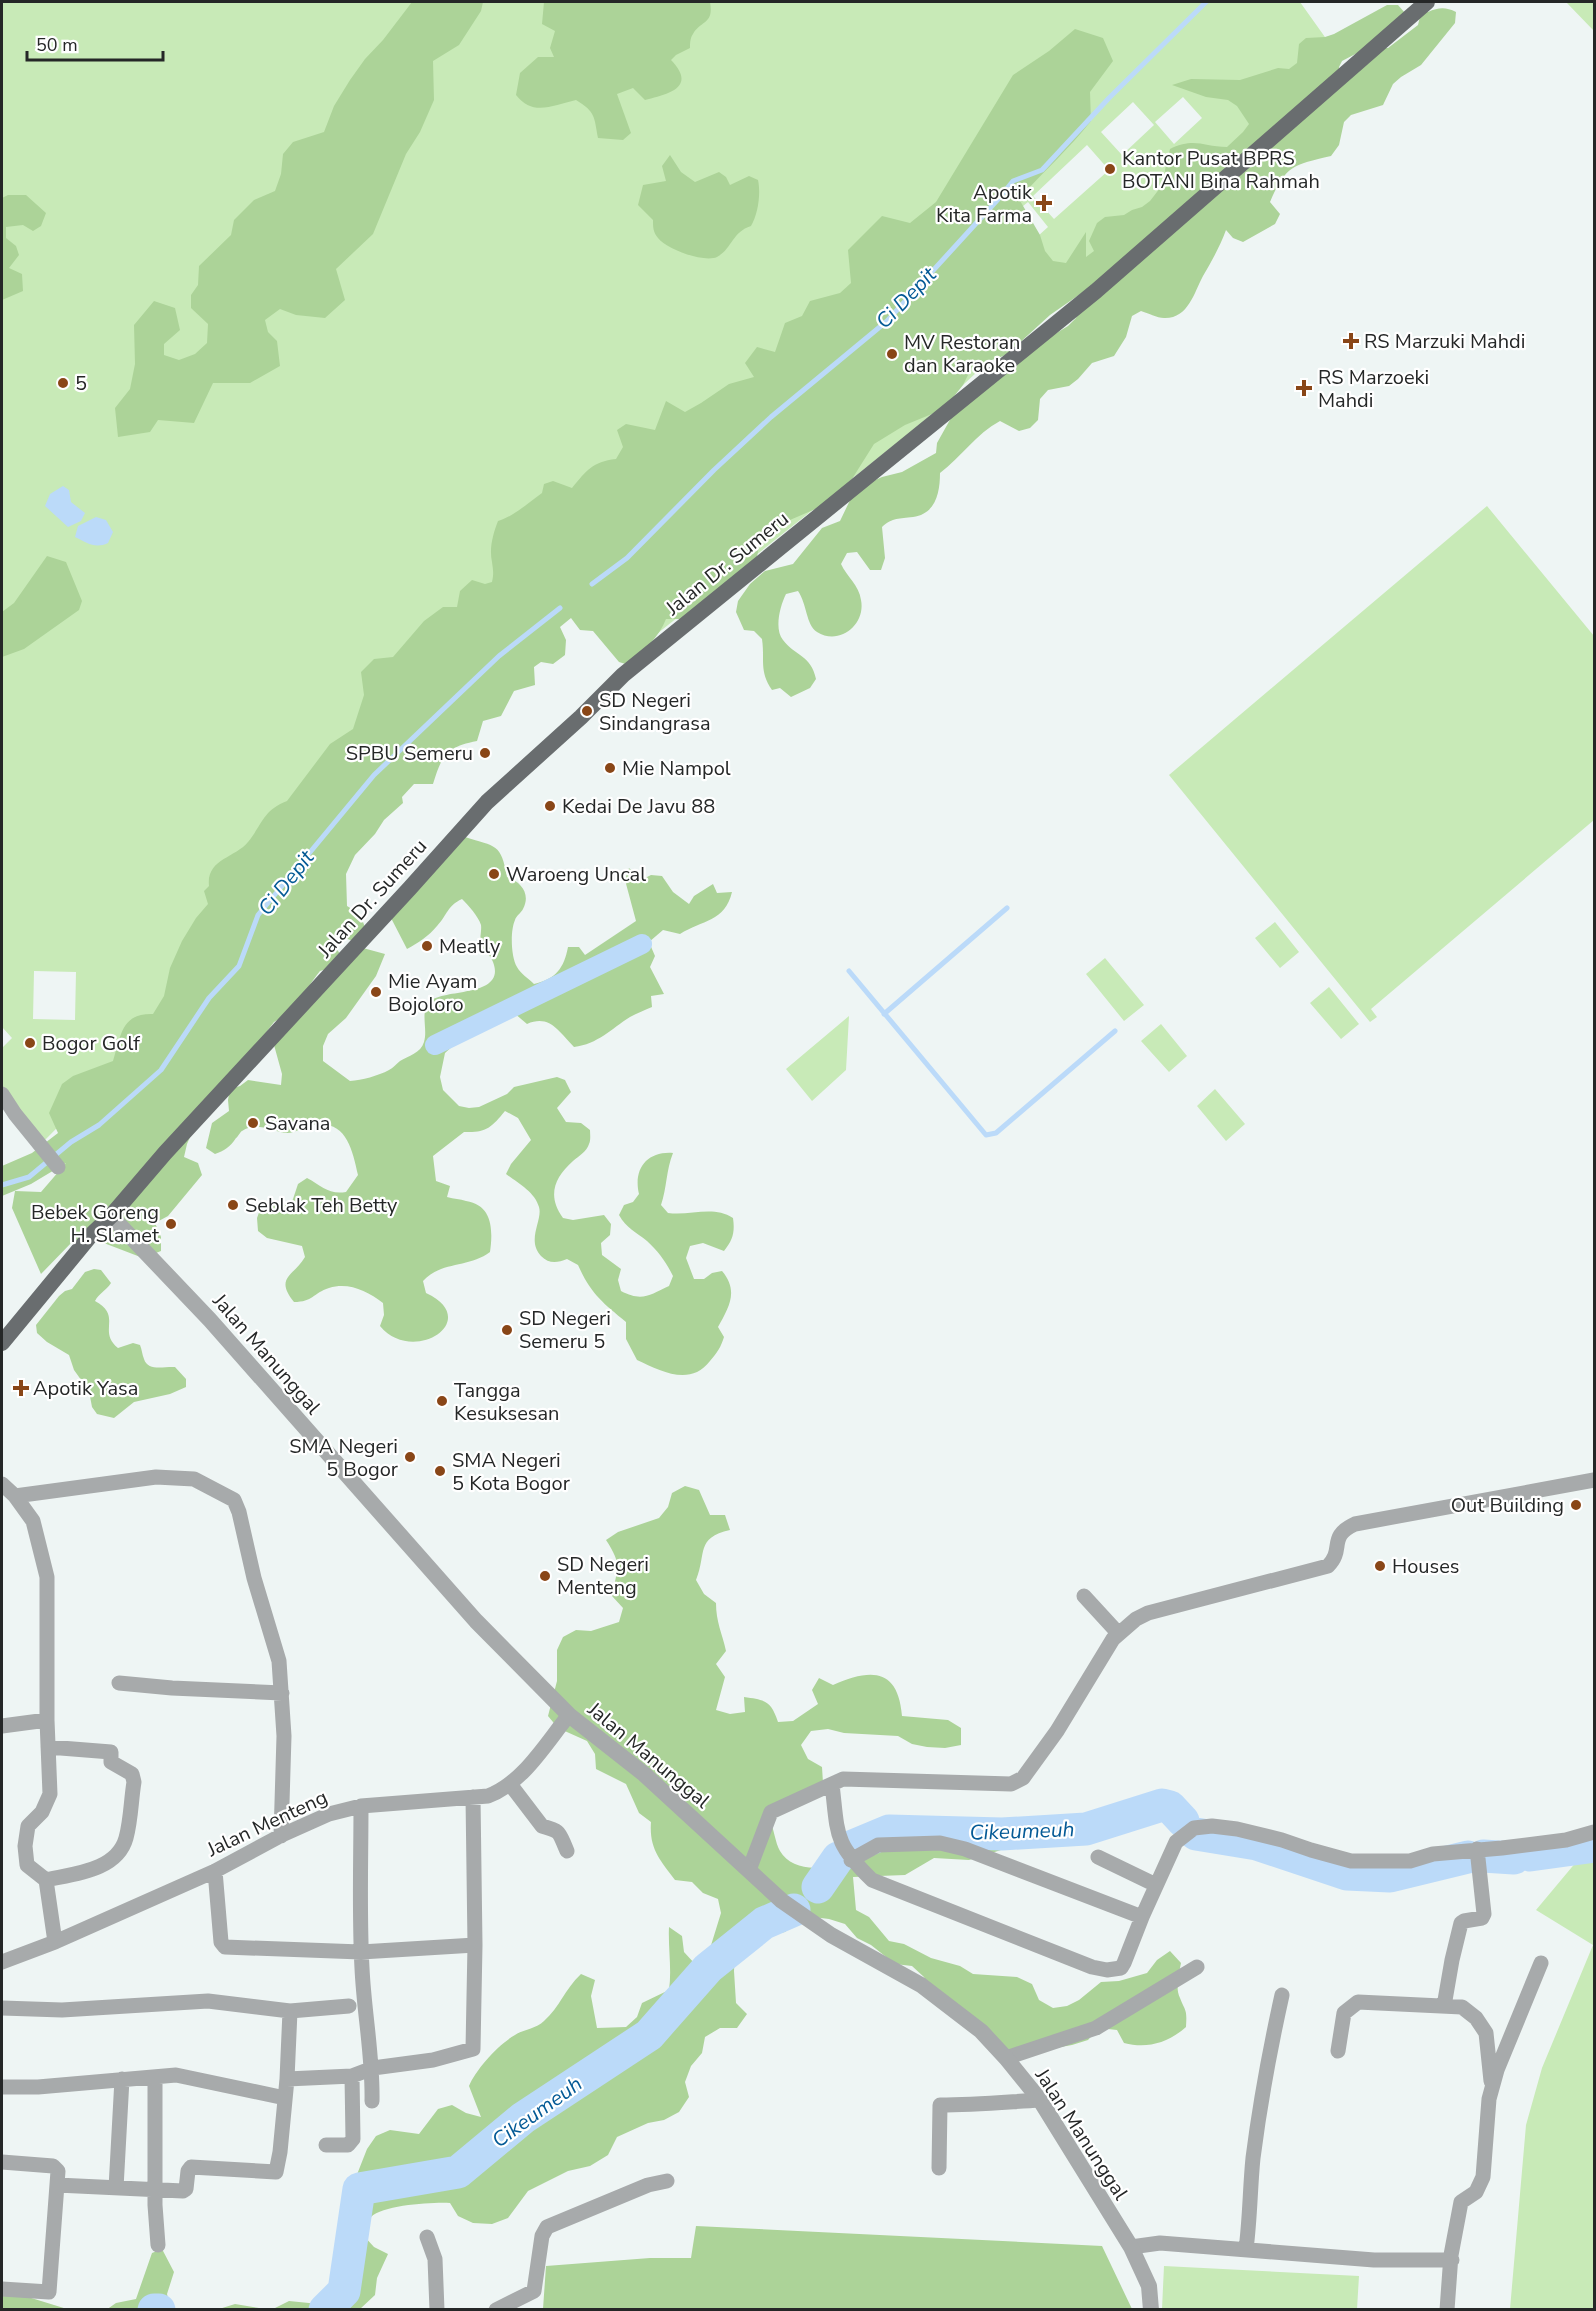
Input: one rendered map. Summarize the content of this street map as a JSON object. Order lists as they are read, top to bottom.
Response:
{
  "streets": {
    "main road": ["Jalan Dr. Sumeru"],
    "street": ["Jalan Manunggal", "Jalan Menteng"]
  },
  "crossings": [
    ["Jalan Dr. Sumeru", "Jalan Manunggal"],
    ["Jalan Manunggal", "Jalan Menteng"]
  ],
  "water": ["Ci Depit", "Cikeumeuh"],
  "places": {
    "other": [
      "Kantor Pusat BPRS BOTANI Bina Rahmah",
      "MV Restoran dan Karaoke",
      "5",
      "SD Negeri Sindangrasa",
      "SPBU Semeru",
      "Mie Nampol",
      "Kedai De Javu 88",
      "Waroeng Uncal",
      "Meatly",
      "Mie Ayam Bojoloro",
      "Bogor Golf",
      "Savana",
      "Seblak Teh Betty",
      "Bebek Goreng H. Slamet",
      "SD Negeri Semeru 5",
      "Tangga Kesuksesan",
      "SMA Negeri 5 Bogor",
      "SMA Negeri 5 Kota Bogor",
      "Out Building",
      "Houses",
      "SD Negeri Menteng"
    ],
    "health": [
      "Apotik Kita Farma",
      "RS Marzuki Mahdi",
      "RS Marzoeki Mahdi",
      "Apotik Yasa"
    ]
  },
  "scale_bar": "50 m"
}
